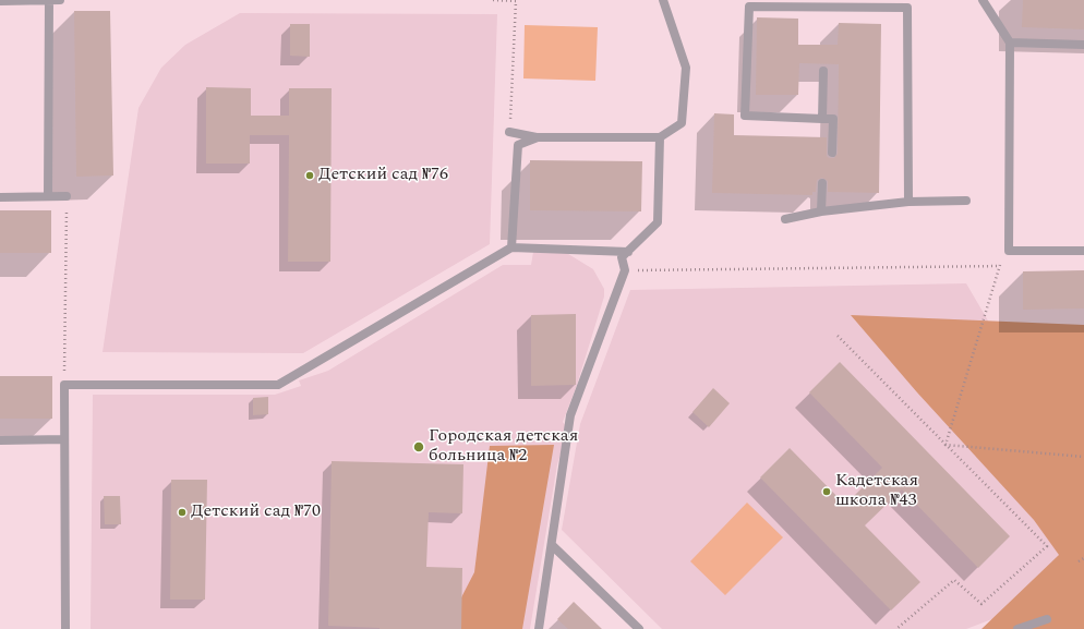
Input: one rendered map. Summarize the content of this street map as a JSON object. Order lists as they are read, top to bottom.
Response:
{
  "places": [
    "Детский сад №76",
    "Городская детская больница №2",
    "Кадетская школа №43",
    "Детский сад №70"
  ]
}
